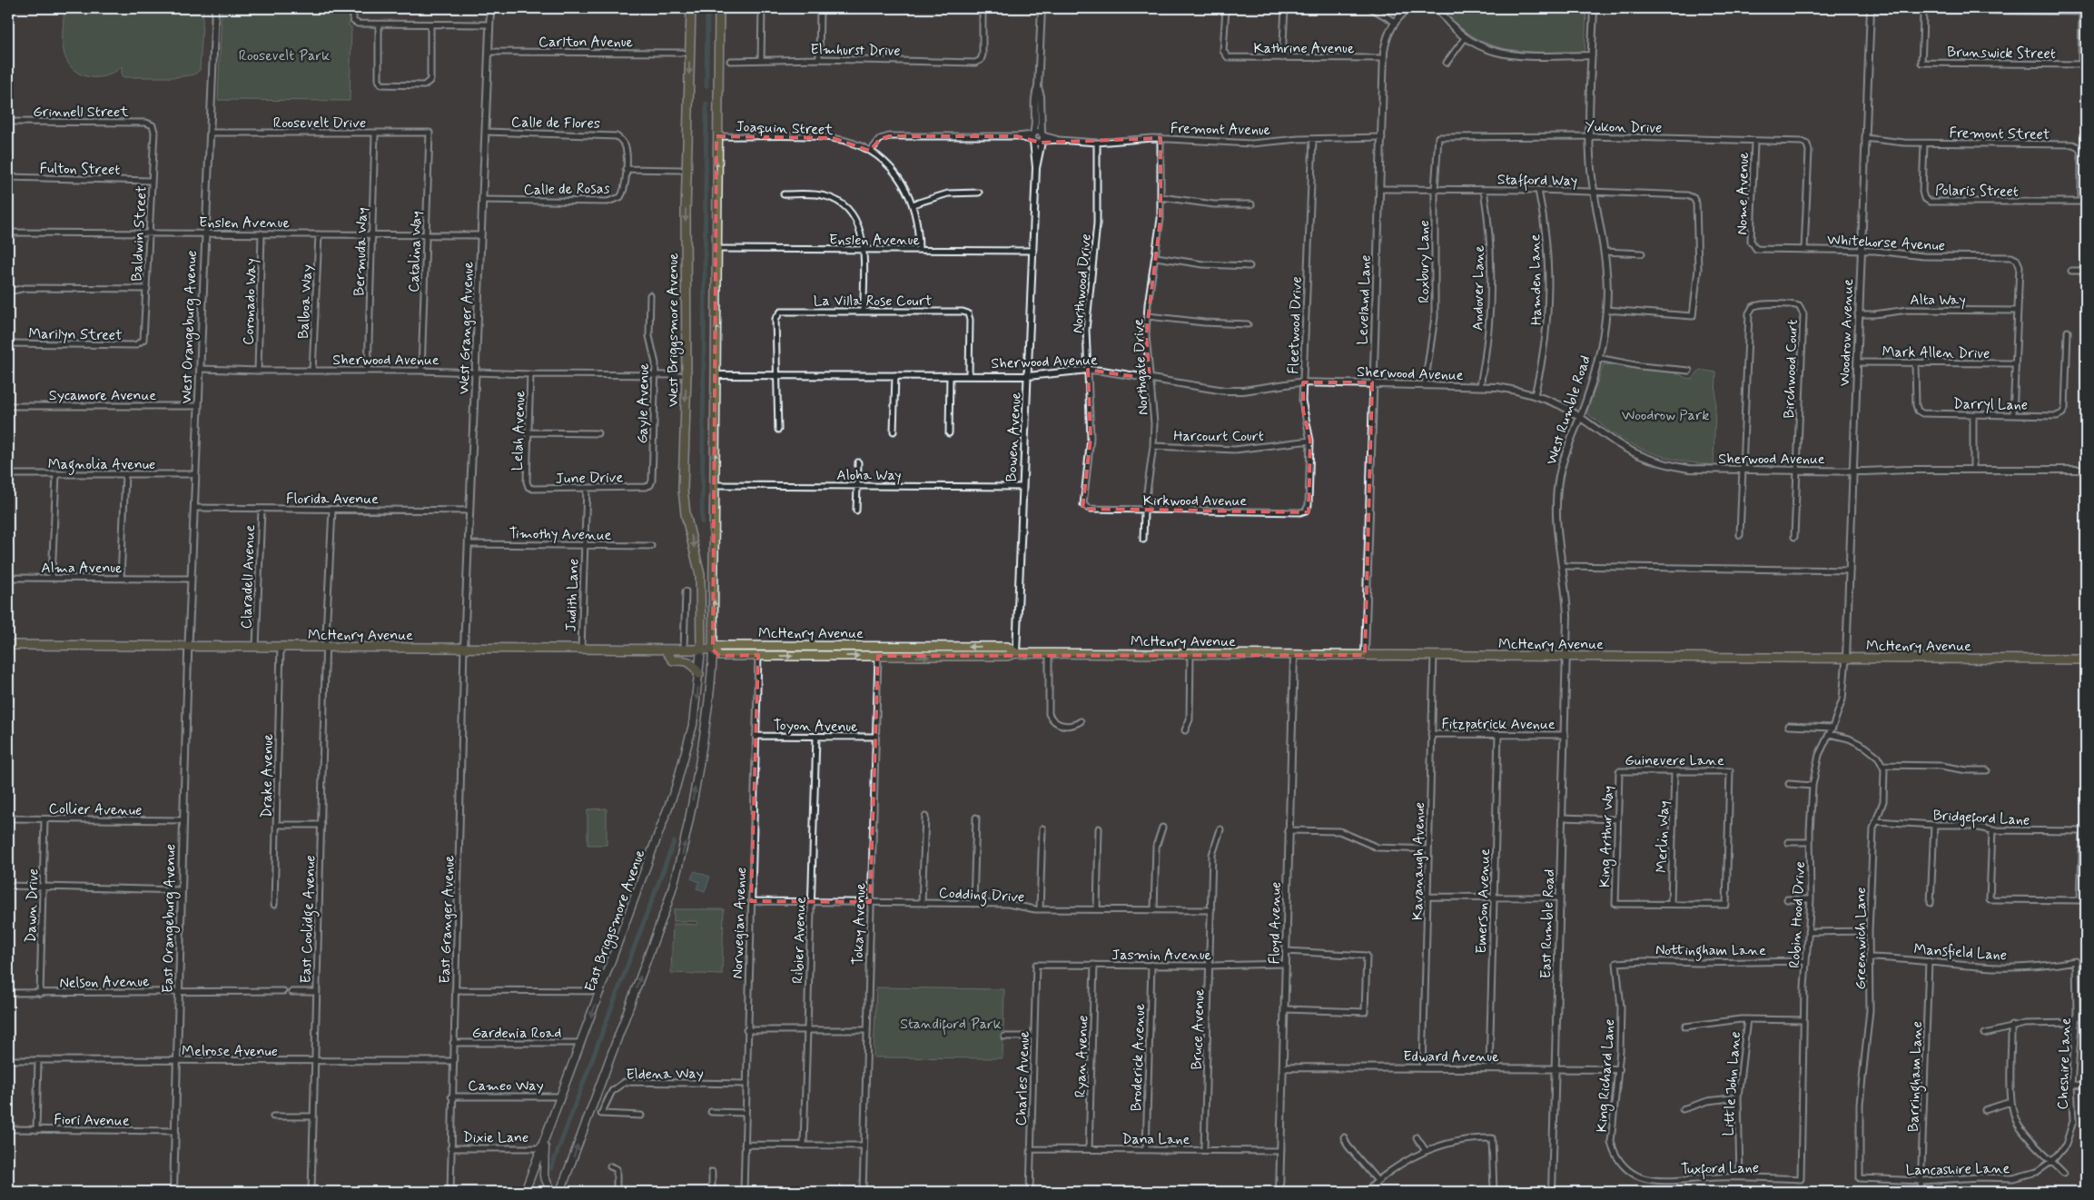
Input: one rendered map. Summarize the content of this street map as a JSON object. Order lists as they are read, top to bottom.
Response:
{
  "streets": {
    "main road": ["West Briggsmore Avenue", "McHenry Avenue", "East Briggsmore Avenue"],
    "street": [
      "Carlton Avenue",
      "Kathrine Avenue",
      "Elmhurst Drive",
      "Brunswick Street",
      "Grinnell Street",
      "Roosevelt Drive",
      "Calle de Flores",
      "Yukon Drive",
      "Joaquin Street",
      "Fremont Avenue",
      "Fremont Street",
      "Fulton Street",
      "Stafford Way",
      "Calle de Rosas",
      "Polaris Street",
      "Nome Avenue",
      "Enslen Avenue",
      "Baldwin Street",
      "Whitehorse Avenue",
      "Bermuda Way",
      "Catalina Way",
      "Roxbury Lane",
      "Hamden Lane",
      "Northwood Drive",
      "Andover Lane",
      "Alta Way",
      "La Villa Rose Court",
      "Leveland Lane",
      "Coronado Way",
      "Balboa Way",
      "Fleetwood Drive",
      "West Orangeburg Avenue",
      "West Granger Avenue",
      "Woodrow Avenue",
      "Marilyn Street",
      "Mark Allen Drive",
      "Sherwood Avenue",
      "Northgate Drive",
      "Birchwood Court",
      "Sycamore Avenue",
      "Gayle Avenue",
      "Darryl Lane",
      "West Rumble Road",
      "Lelah Avenue",
      "Harcourt Court",
      "Bowen Avenue",
      "Magnolia Avenue",
      "Aloha Way",
      "June Drive",
      "Florida Avenue",
      "Kirkwood Avenue",
      "Timothy Avenue",
      "Alma Avenue",
      "Claradell Avenue",
      "Judith Lane",
      "Fitzpatrick Avenue",
      "Toyon Avenue",
      "Guinevere Lane",
      "Drake Avenue",
      "Collier Avenue",
      "Bridgeford Lane",
      "King Arthur Way",
      "Merlin Way",
      "Kavanaugh Avenue",
      "Codding Drive",
      "Emerson Avenue",
      "Dawn Drive",
      "Robin Hood Drive",
      "East Orangeburg Avenue",
      "East Coolidge Avenue",
      "East Granger Avenue",
      "Norwegian Avenue",
      "Floyd Avenue",
      "Tokay Avenue",
      "East Rumble Road",
      "Greenwich Lane",
      "Ribier Avenue",
      "Nottingham Lane",
      "Mansfield Lane",
      "Jasmin Avenue",
      "Nelson Avenue",
      "Bruce Avenue",
      "Gardenia Road",
      "Melrose Avenue",
      "Edward Avenue",
      "Ryan Avenue",
      "Broderick Avenue",
      "Cheshire Lane",
      "Eldena Way",
      "King Richard Lane",
      "Barringham Lane",
      "Charles Avenue",
      "Little John Lane",
      "Cameo Way",
      "Fiori Avenue",
      "Dixie Lane",
      "Dana Lane",
      "Tuxford Lane",
      "Lancashire Lane"
    ]
  },
  "crossings": [
    ["Carlton Avenue", "West Granger Avenue"],
    ["Kathrine Avenue", "Leveland Lane"],
    ["Grinnell Street", "Baldwin Street"],
    ["Roosevelt Drive", "Bermuda Way"],
    ["Roosevelt Drive", "Catalina Way"],
    ["Roosevelt Drive", "West Orangeburg Avenue"],
    ["Calle de Flores", "Calle de Rosas"],
    ["Calle de Flores", "West Granger Avenue"],
    ["Yukon Drive", "Nome Avenue"],
    ["Yukon Drive", "Whitehorse Avenue"],
    ["Yukon Drive", "Roxbury Lane"],
    ["Yukon Drive", "West Rumble Road"],
    ["Joaquin Street", "Enslen Avenue"],
    ["Fremont Avenue", "Northwood Drive"],
    ["Fremont Avenue", "Leveland Lane"],
    ["Fremont Avenue", "Fleetwood Drive"],
    ["Fremont Avenue", "Northgate Drive"],
    ["Fremont Avenue", "Bowen Avenue"],
    ["Fremont Street", "Polaris Street"],
    ["Fremont Street", "Woodrow Avenue"],
    ["Fulton Street", "Baldwin Street"],
    ["Stafford Way", "Roxbury Lane"],
    ["Stafford Way", "Hamden Lane"],
    ["Stafford Way", "Andover Lane"],
    ["Stafford Way", "Leveland Lane"],
    ["Stafford Way", "West Rumble Road"],
    ["Calle de Rosas", "West Granger Avenue"],
    ["Nome Avenue", "Whitehorse Avenue"],
    ["Enslen Avenue", "Baldwin Street"],
    ["Enslen Avenue", "Bermuda Way"],
    ["Enslen Avenue", "Catalina Way"],
    ["Enslen Avenue", "Coronado Way"],
    ["Enslen Avenue", "Balboa Way"],
    ["Enslen Avenue", "West Orangeburg Avenue"],
    ["Enslen Avenue", "West Granger Avenue"],
    ["Enslen Avenue", "Bowen Avenue"],
    ["Baldwin Street", "Marilyn Street"],
    ["Whitehorse Avenue", "Alta Way"],
    ["Whitehorse Avenue", "Woodrow Avenue"],
    ["Bermuda Way", "Sherwood Avenue"],
    ["Catalina Way", "Sherwood Avenue"],
    ["Roxbury Lane", "Sherwood Avenue"],
    ["Hamden Lane", "Sherwood Avenue"],
    ["Northwood Drive", "Sherwood Avenue"],
    ["Northwood Drive", "Kirkwood Avenue"],
    ["Andover Lane", "Sherwood Avenue"],
    ["Alta Way", "Woodrow Avenue"],
    ["La Villa Rose Court", "Sherwood Avenue"],
    ["Leveland Lane", "Sherwood Avenue"],
    ["Leveland Lane", "McHenry Avenue"],
    ["Coronado Way", "Sherwood Avenue"],
    ["Balboa Way", "Sherwood Avenue"],
    ["Fleetwood Drive", "Sherwood Avenue"],
    ["Fleetwood Drive", "Harcourt Court"],
    ["Fleetwood Drive", "Kirkwood Avenue"],
    ["West Orangeburg Avenue", "Sherwood Avenue"],
    ["West Orangeburg Avenue", "Sycamore Avenue"],
    ["West Orangeburg Avenue", "Magnolia Avenue"],
    ["West Orangeburg Avenue", "Florida Avenue"],
    ["West Orangeburg Avenue", "Alma Avenue"],
    ["West Orangeburg Avenue", "McHenry Avenue"],
    ["West Orangeburg Avenue", "East Orangeburg Avenue"],
    ["West Granger Avenue", "Sherwood Avenue"],
    ["West Granger Avenue", "Florida Avenue"],
    ["West Granger Avenue", "Timothy Avenue"],
    ["West Granger Avenue", "McHenry Avenue"],
    ["West Granger Avenue", "East Granger Avenue"],
    ["West Briggsmore Avenue", "McHenry Avenue"],
    ["West Briggsmore Avenue", "East Briggsmore Avenue"],
    ["Woodrow Avenue", "Mark Allen Drive"],
    ["Woodrow Avenue", "Sherwood Avenue"],
    ["Woodrow Avenue", "McHenry Avenue"],
    ["Woodrow Avenue", "Robin Hood Drive"],
    ["Mark Allen Drive", "Darryl Lane"],
    ["Sherwood Avenue", "Northgate Drive"],
    ["Sherwood Avenue", "Birchwood Court"],
    ["Sherwood Avenue", "Gayle Avenue"],
    ["Sherwood Avenue", "West Rumble Road"],
    ["Sherwood Avenue", "Lelah Avenue"],
    ["Sherwood Avenue", "Bowen Avenue"],
    ["Northgate Drive", "Harcourt Court"],
    ["Northgate Drive", "Kirkwood Avenue"],
    ["Gayle Avenue", "June Drive"],
    ["West Rumble Road", "McHenry Avenue"],
    ["West Rumble Road", "East Rumble Road"],
    ["Lelah Avenue", "June Drive"],
    ["Bowen Avenue", "Aloha Way"],
    ["Bowen Avenue", "McHenry Avenue"],
    ["June Drive", "Judith Lane"],
    ["Florida Avenue", "Claradell Avenue"],
    ["Florida Avenue", "East Coolidge Avenue"],
    ["Timothy Avenue", "Judith Lane"],
    ["Claradell Avenue", "McHenry Avenue"],
    ["Judith Lane", "McHenry Avenue"],
    ["McHenry Avenue", "Drake Avenue"],
    ["McHenry Avenue", "Kavanaugh Avenue"],
    ["McHenry Avenue", "Robin Hood Drive"],
    ["McHenry Avenue", "East Orangeburg Avenue"],
    ["McHenry Avenue", "East Coolidge Avenue"],
    ["McHenry Avenue", "East Granger Avenue"],
    ["McHenry Avenue", "East Briggsmore Avenue"],
    ["McHenry Avenue", "Norwegian Avenue"],
    ["McHenry Avenue", "Floyd Avenue"],
    ["McHenry Avenue", "Tokay Avenue"],
    ["McHenry Avenue", "East Rumble Road"],
    ["Fitzpatrick Avenue", "Kavanaugh Avenue"],
    ["Fitzpatrick Avenue", "Emerson Avenue"],
    ["Fitzpatrick Avenue", "East Rumble Road"],
    ["Toyon Avenue", "Norwegian Avenue"],
    ["Toyon Avenue", "Tokay Avenue"],
    ["Toyon Avenue", "Ribier Avenue"],
    ["Guinevere Lane", "King Arthur Way"],
    ["Guinevere Lane", "Merlin Way"],
    ["Collier Avenue", "Dawn Drive"],
    ["Collier Avenue", "East Orangeburg Avenue"],
    ["Bridgeford Lane", "Greenwich Lane"],
    ["King Arthur Way", "Merlin Way"],
    ["Kavanaugh Avenue", "Edward Avenue"],
    ["Codding Drive", "Norwegian Avenue"],
    ["Codding Drive", "Tokay Avenue"],
    ["Codding Drive", "Ribier Avenue"],
    ["Codding Drive", "Bruce Avenue"],
    ["Emerson Avenue", "Edward Avenue"],
    ["Dawn Drive", "Nelson Avenue"],
    ["Robin Hood Drive", "Nottingham Lane"],
    ["Robin Hood Drive", "Tuxford Lane"],
    ["East Orangeburg Avenue", "Nelson Avenue"],
    ["East Orangeburg Avenue", "Melrose Avenue"],
    ["East Orangeburg Avenue", "Fiori Avenue"],
    ["East Coolidge Avenue", "Melrose Avenue"],
    ["East Granger Avenue", "Gardenia Road"],
    ["East Granger Avenue", "Melrose Avenue"],
    ["East Granger Avenue", "Cameo Way"],
    ["East Granger Avenue", "Dixie Lane"],
    ["East Briggsmore Avenue", "Gardenia Road"],
    ["East Briggsmore Avenue", "Cameo Way"],
    ["East Briggsmore Avenue", "Dixie Lane"],
    ["Norwegian Avenue", "Eldena Way"],
    ["Floyd Avenue", "Jasmin Avenue"],
    ["Floyd Avenue", "Edward Avenue"],
    ["Floyd Avenue", "Dana Lane"],
    ["East Rumble Road", "Edward Avenue"],
    ["Greenwich Lane", "Mansfield Lane"],
    ["Greenwich Lane", "Lancashire Lane"],
    ["Nottingham Lane", "King Richard Lane"],
    ["Mansfield Lane", "Cheshire Lane"],
    ["Mansfield Lane", "Barringham Lane"],
    ["Jasmin Avenue", "Bruce Avenue"],
    ["Jasmin Avenue", "Ryan Avenue"],
    ["Jasmin Avenue", "Broderick Avenue"],
    ["Jasmin Avenue", "Charles Avenue"],
    ["Bruce Avenue", "Dana Lane"],
    ["Edward Avenue", "King Richard Lane"],
    ["Ryan Avenue", "Dana Lane"],
    ["Broderick Avenue", "Dana Lane"],
    ["Cheshire Lane", "Lancashire Lane"],
    ["King Richard Lane", "Tuxford Lane"],
    ["Barringham Lane", "Lancashire Lane"],
    ["Charles Avenue", "Dana Lane"],
    ["Little John Lane", "Tuxford Lane"]
  ],
  "parks": ["Roosevelt Park", "Woodrow Park", "Standiford Park"]
}
